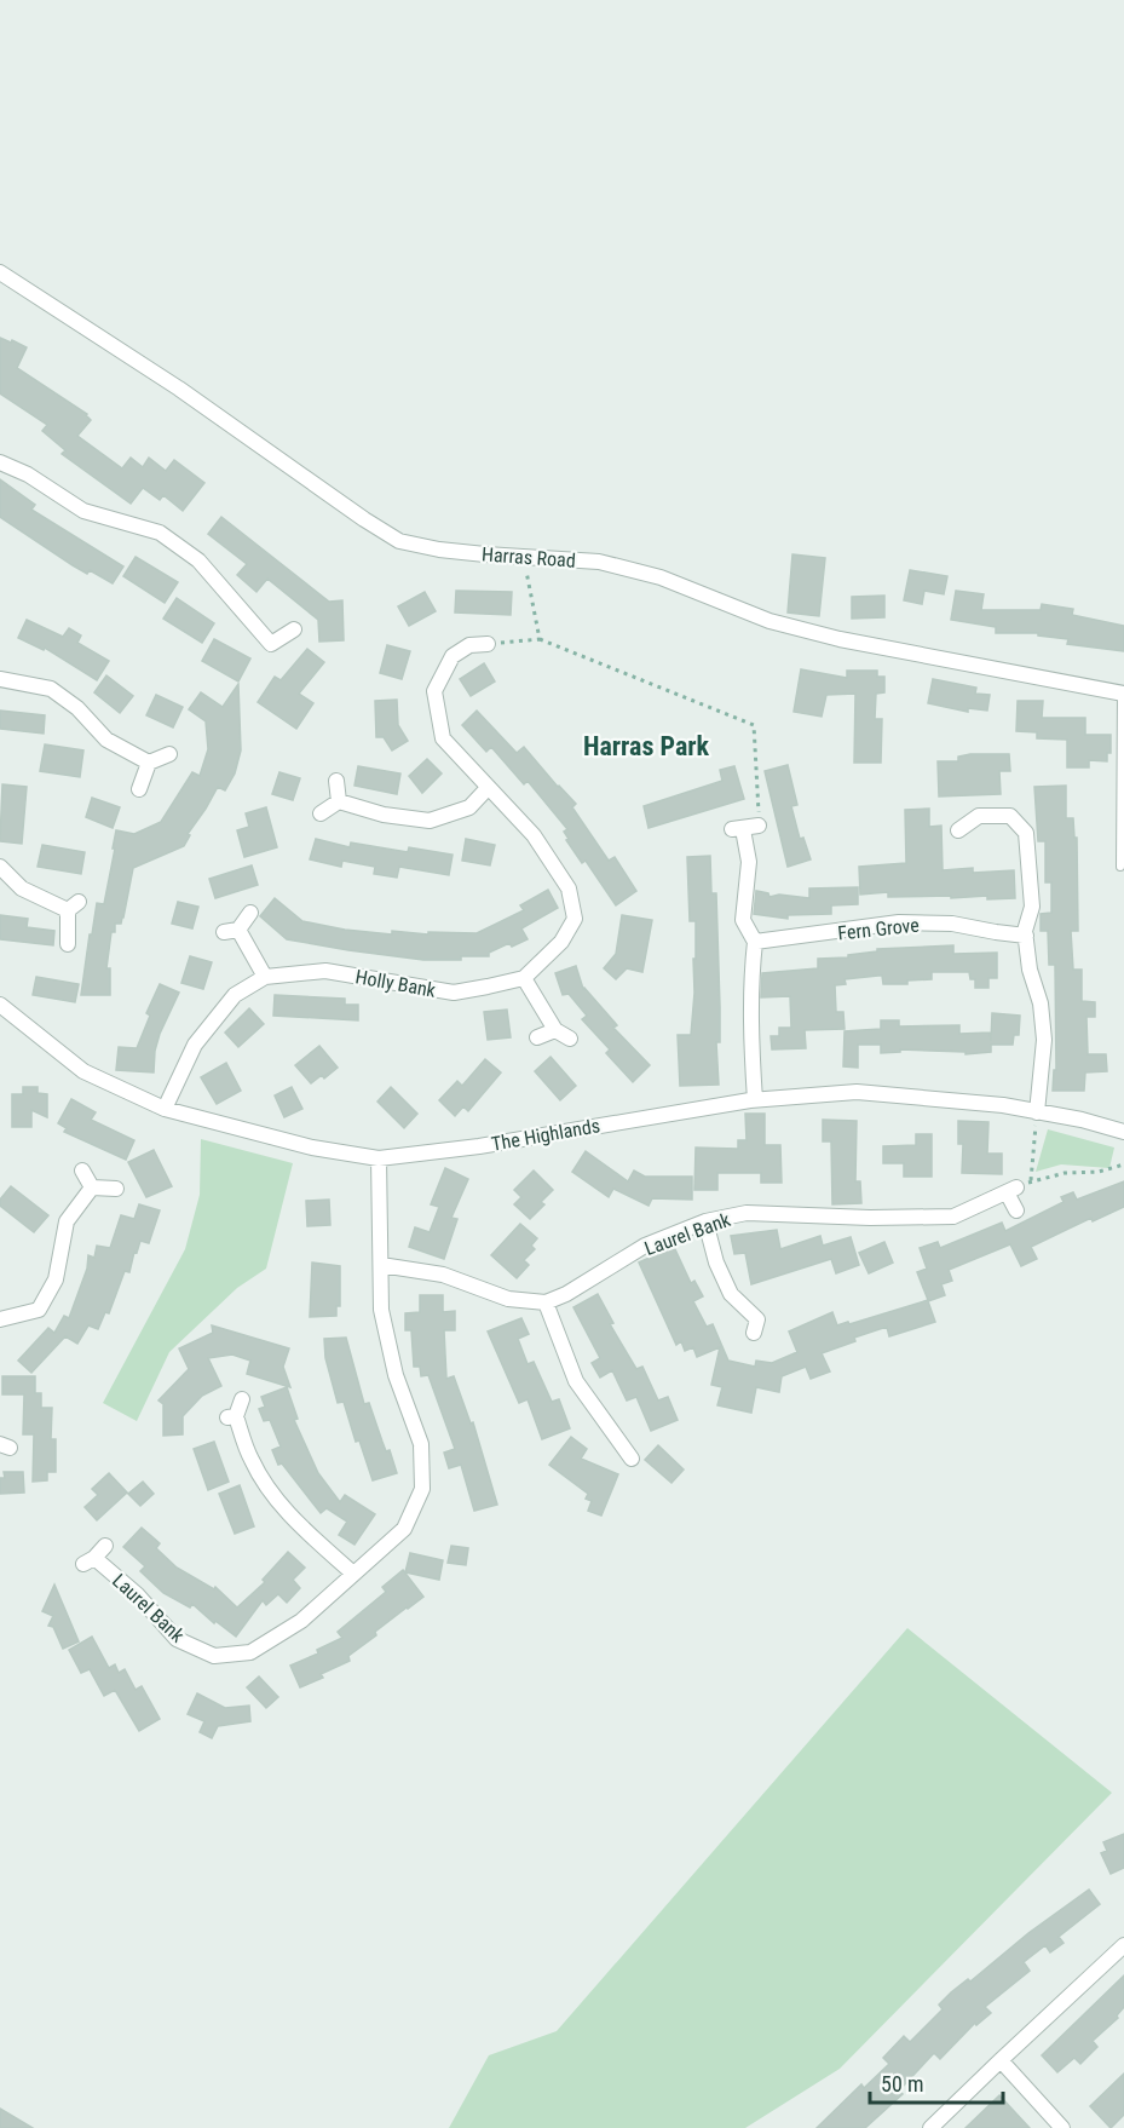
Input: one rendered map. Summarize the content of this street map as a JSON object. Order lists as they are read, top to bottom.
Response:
{
  "streets": {
    "street": [
      "Harras Road",
      "Fern Grove",
      "Holly Bank",
      "The Highlands",
      "Laurel Bank"
    ]
  },
  "crossings": [
    ["Holly Bank", "The Highlands"],
    ["The Highlands", "Laurel Bank"]
  ],
  "districts": ["Harras Park"],
  "scale_bar": "50 m"
}
